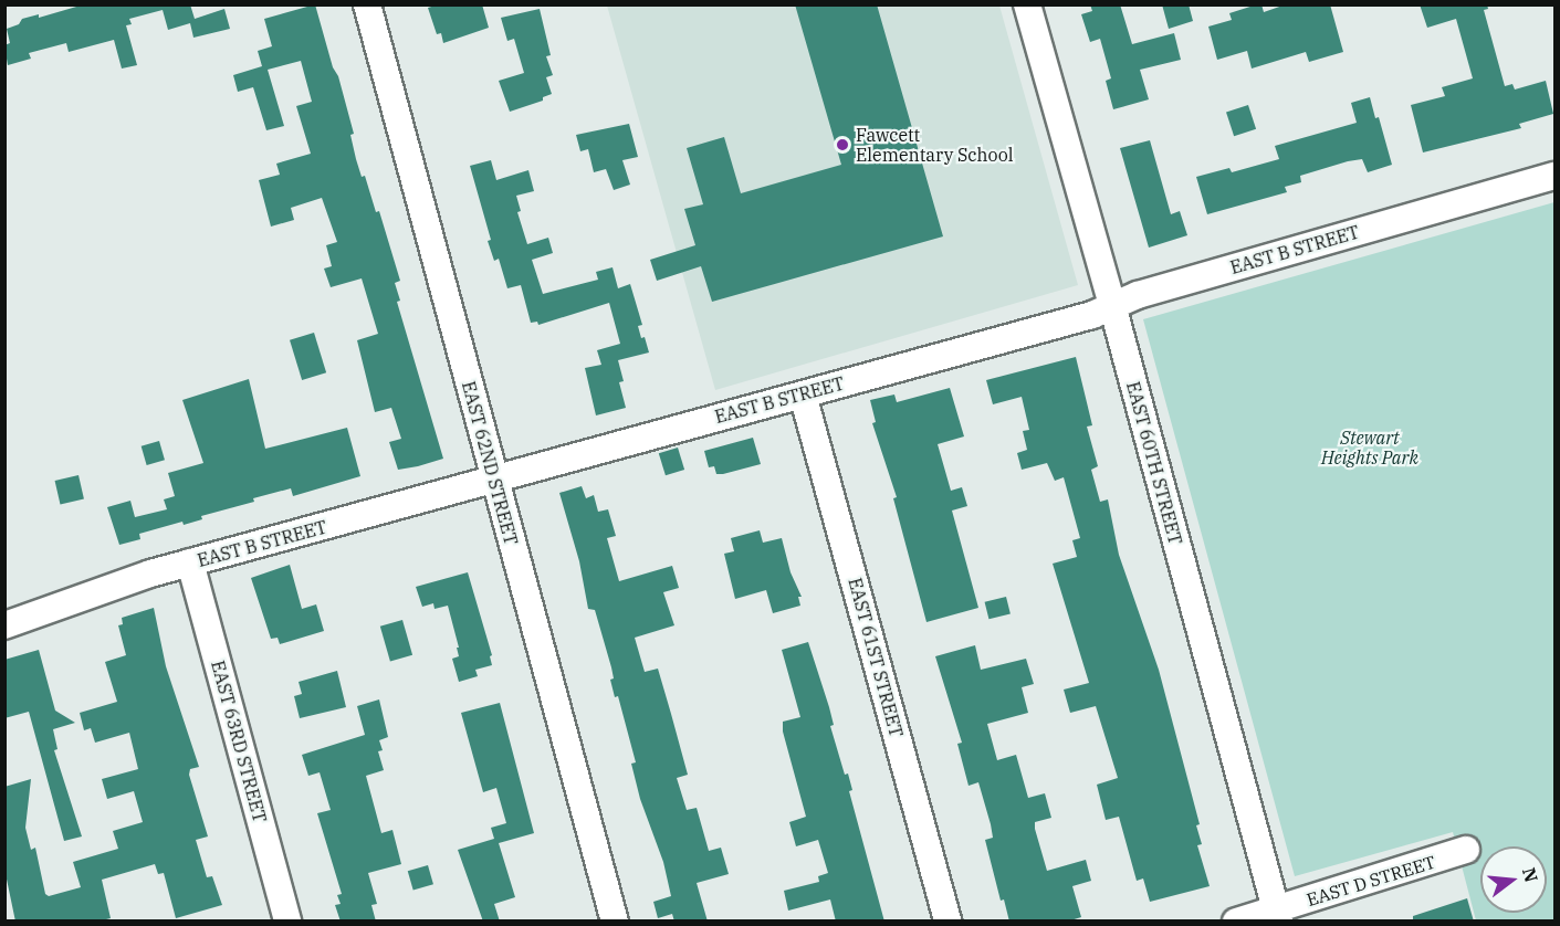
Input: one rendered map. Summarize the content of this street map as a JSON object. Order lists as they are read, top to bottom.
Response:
{
  "streets": {
    "street": [
      "EAST B STREET",
      "EAST 62ND STREET",
      "EAST 60TH STREET",
      "EAST 61ST STREET",
      "EAST 63RD STREET",
      "EAST D STREET"
    ]
  },
  "crossings": [
    ["EAST B STREET", "EAST 62ND STREET"],
    ["EAST B STREET", "EAST 60TH STREET"],
    ["EAST B STREET", "EAST 61ST STREET"],
    ["EAST B STREET", "EAST 63RD STREET"],
    ["EAST 60TH STREET", "EAST D STREET"]
  ],
  "parks": ["Stewart Heights Park"],
  "places": ["Fawcett Elementary School"],
  "north": "right"
}
